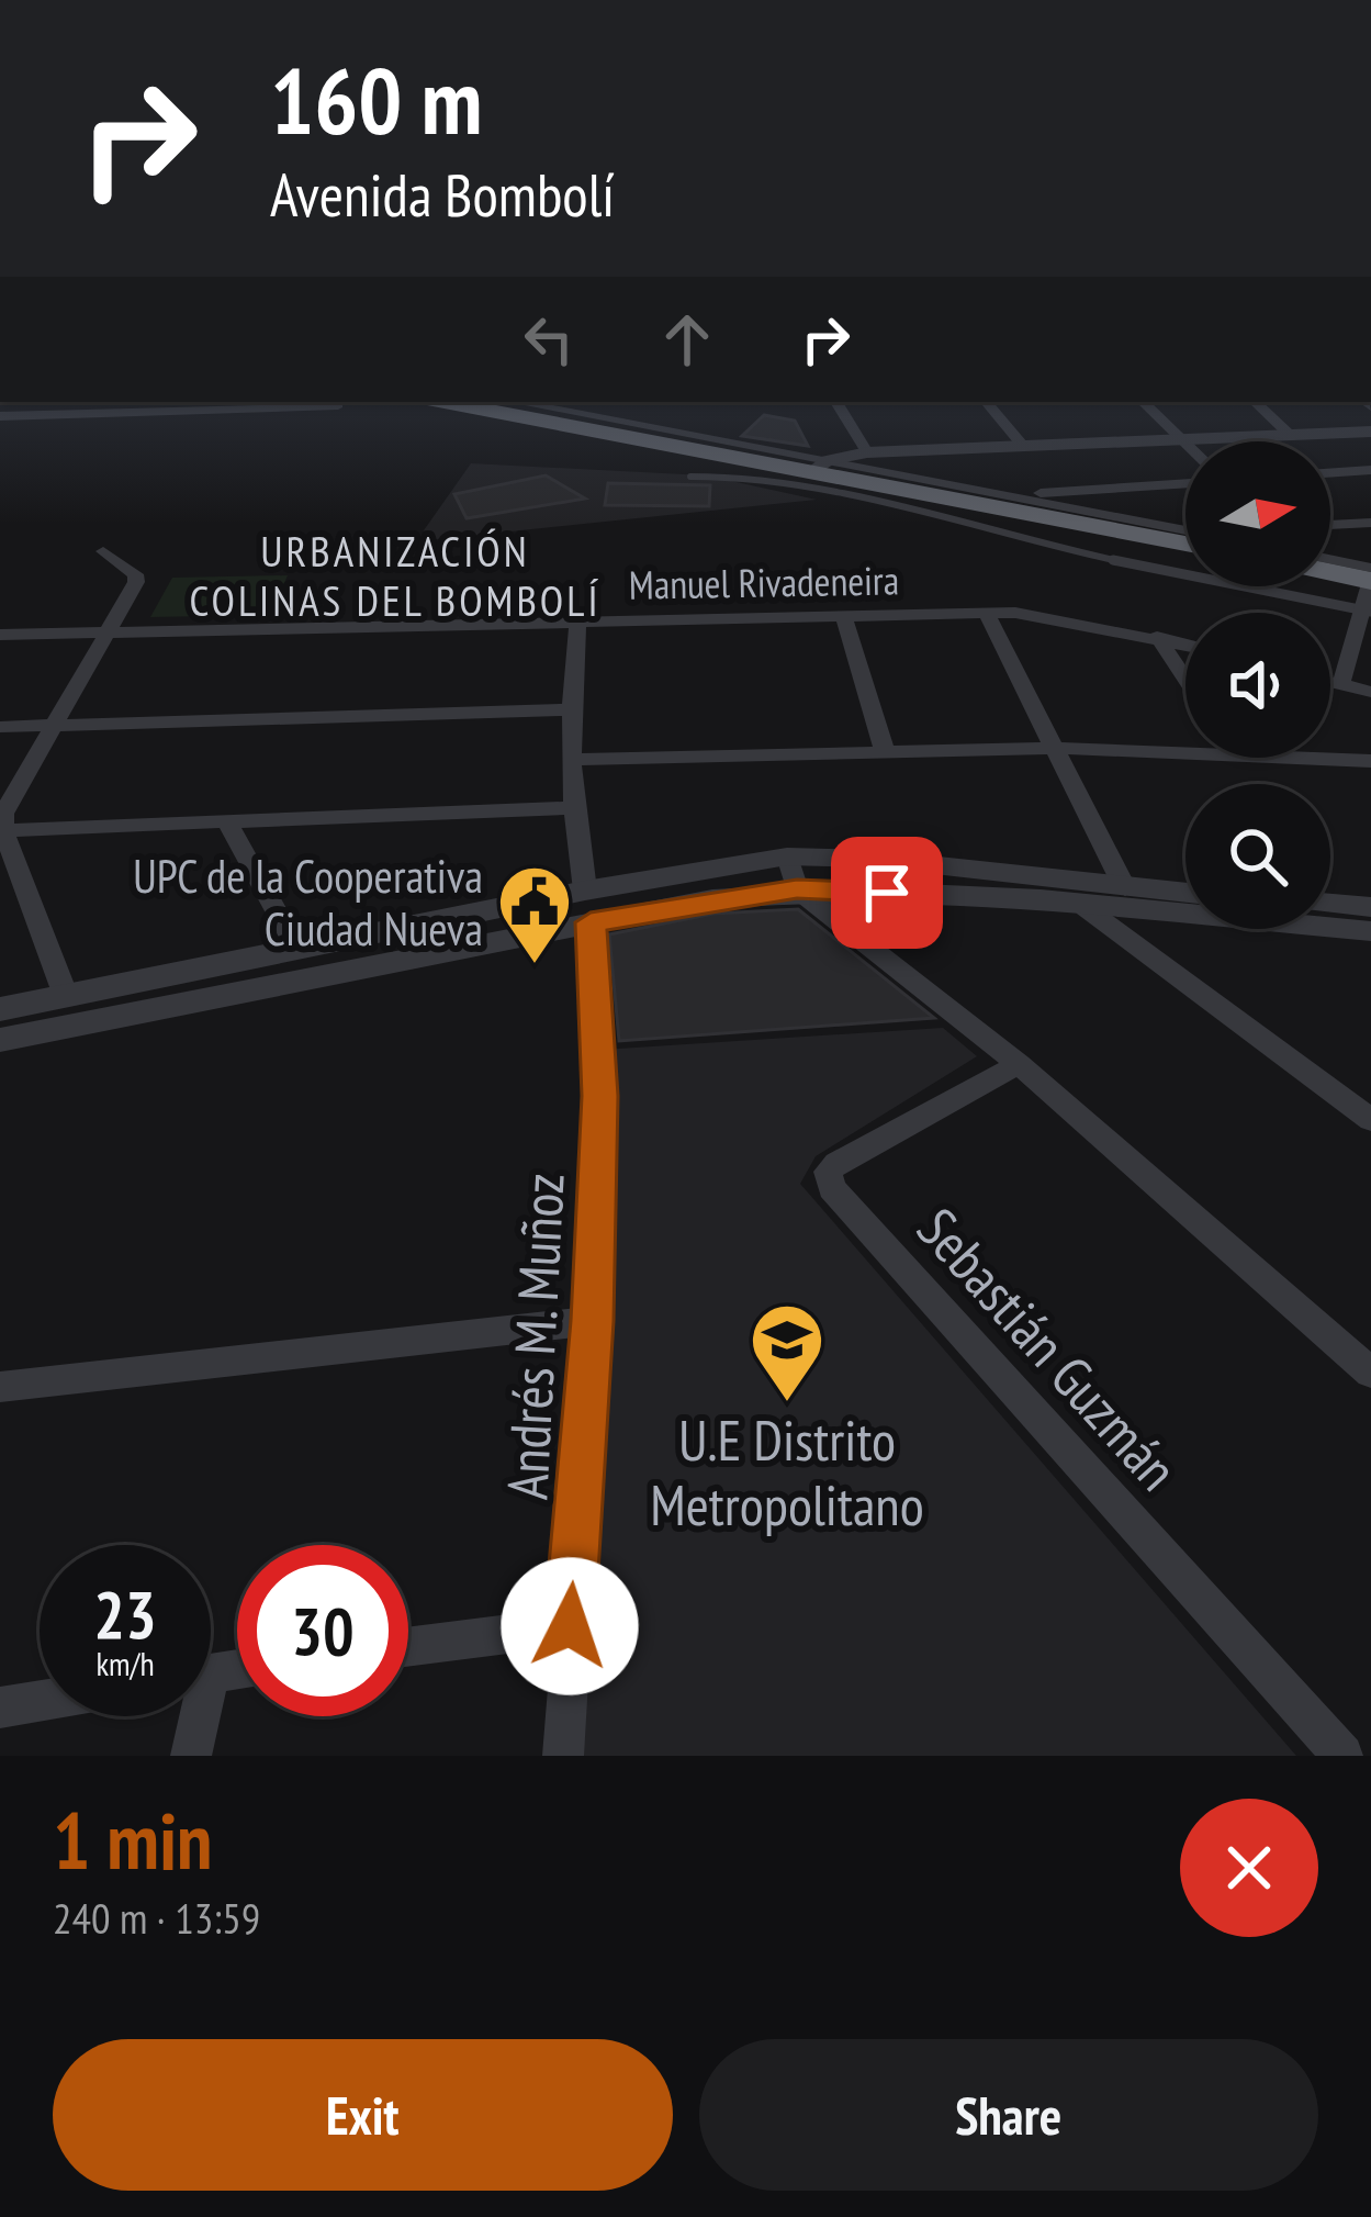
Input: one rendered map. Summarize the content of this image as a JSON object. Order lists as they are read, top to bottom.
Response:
{
  "streets": {
    "street": ["Manuel Rivadeneira", "Andrés M. Muñoz", "Sebastián Guzmán"]
  },
  "crossings": [
    ["Manuel Rivadeneira", "Andrés M. Muñoz"]
  ],
  "districts": ["URBANIZACIÓN COLINAS DEL BOMBOLÍ"],
  "places": {
    "public building": ["UPC de la Cooperativa Ciudad Nueva"],
    "school or university": ["U.E Distrito Metropolitano"]
  },
  "north": "right",
  "page": {
    "turn": ["160 m", "Avenida Bombolí"],
    "speed": "23 km/h",
    "limit": "30",
    "heading": ["1 min", "240 m · 13:59"],
    "buttons": ["Exit", "Share"]
  }
}
